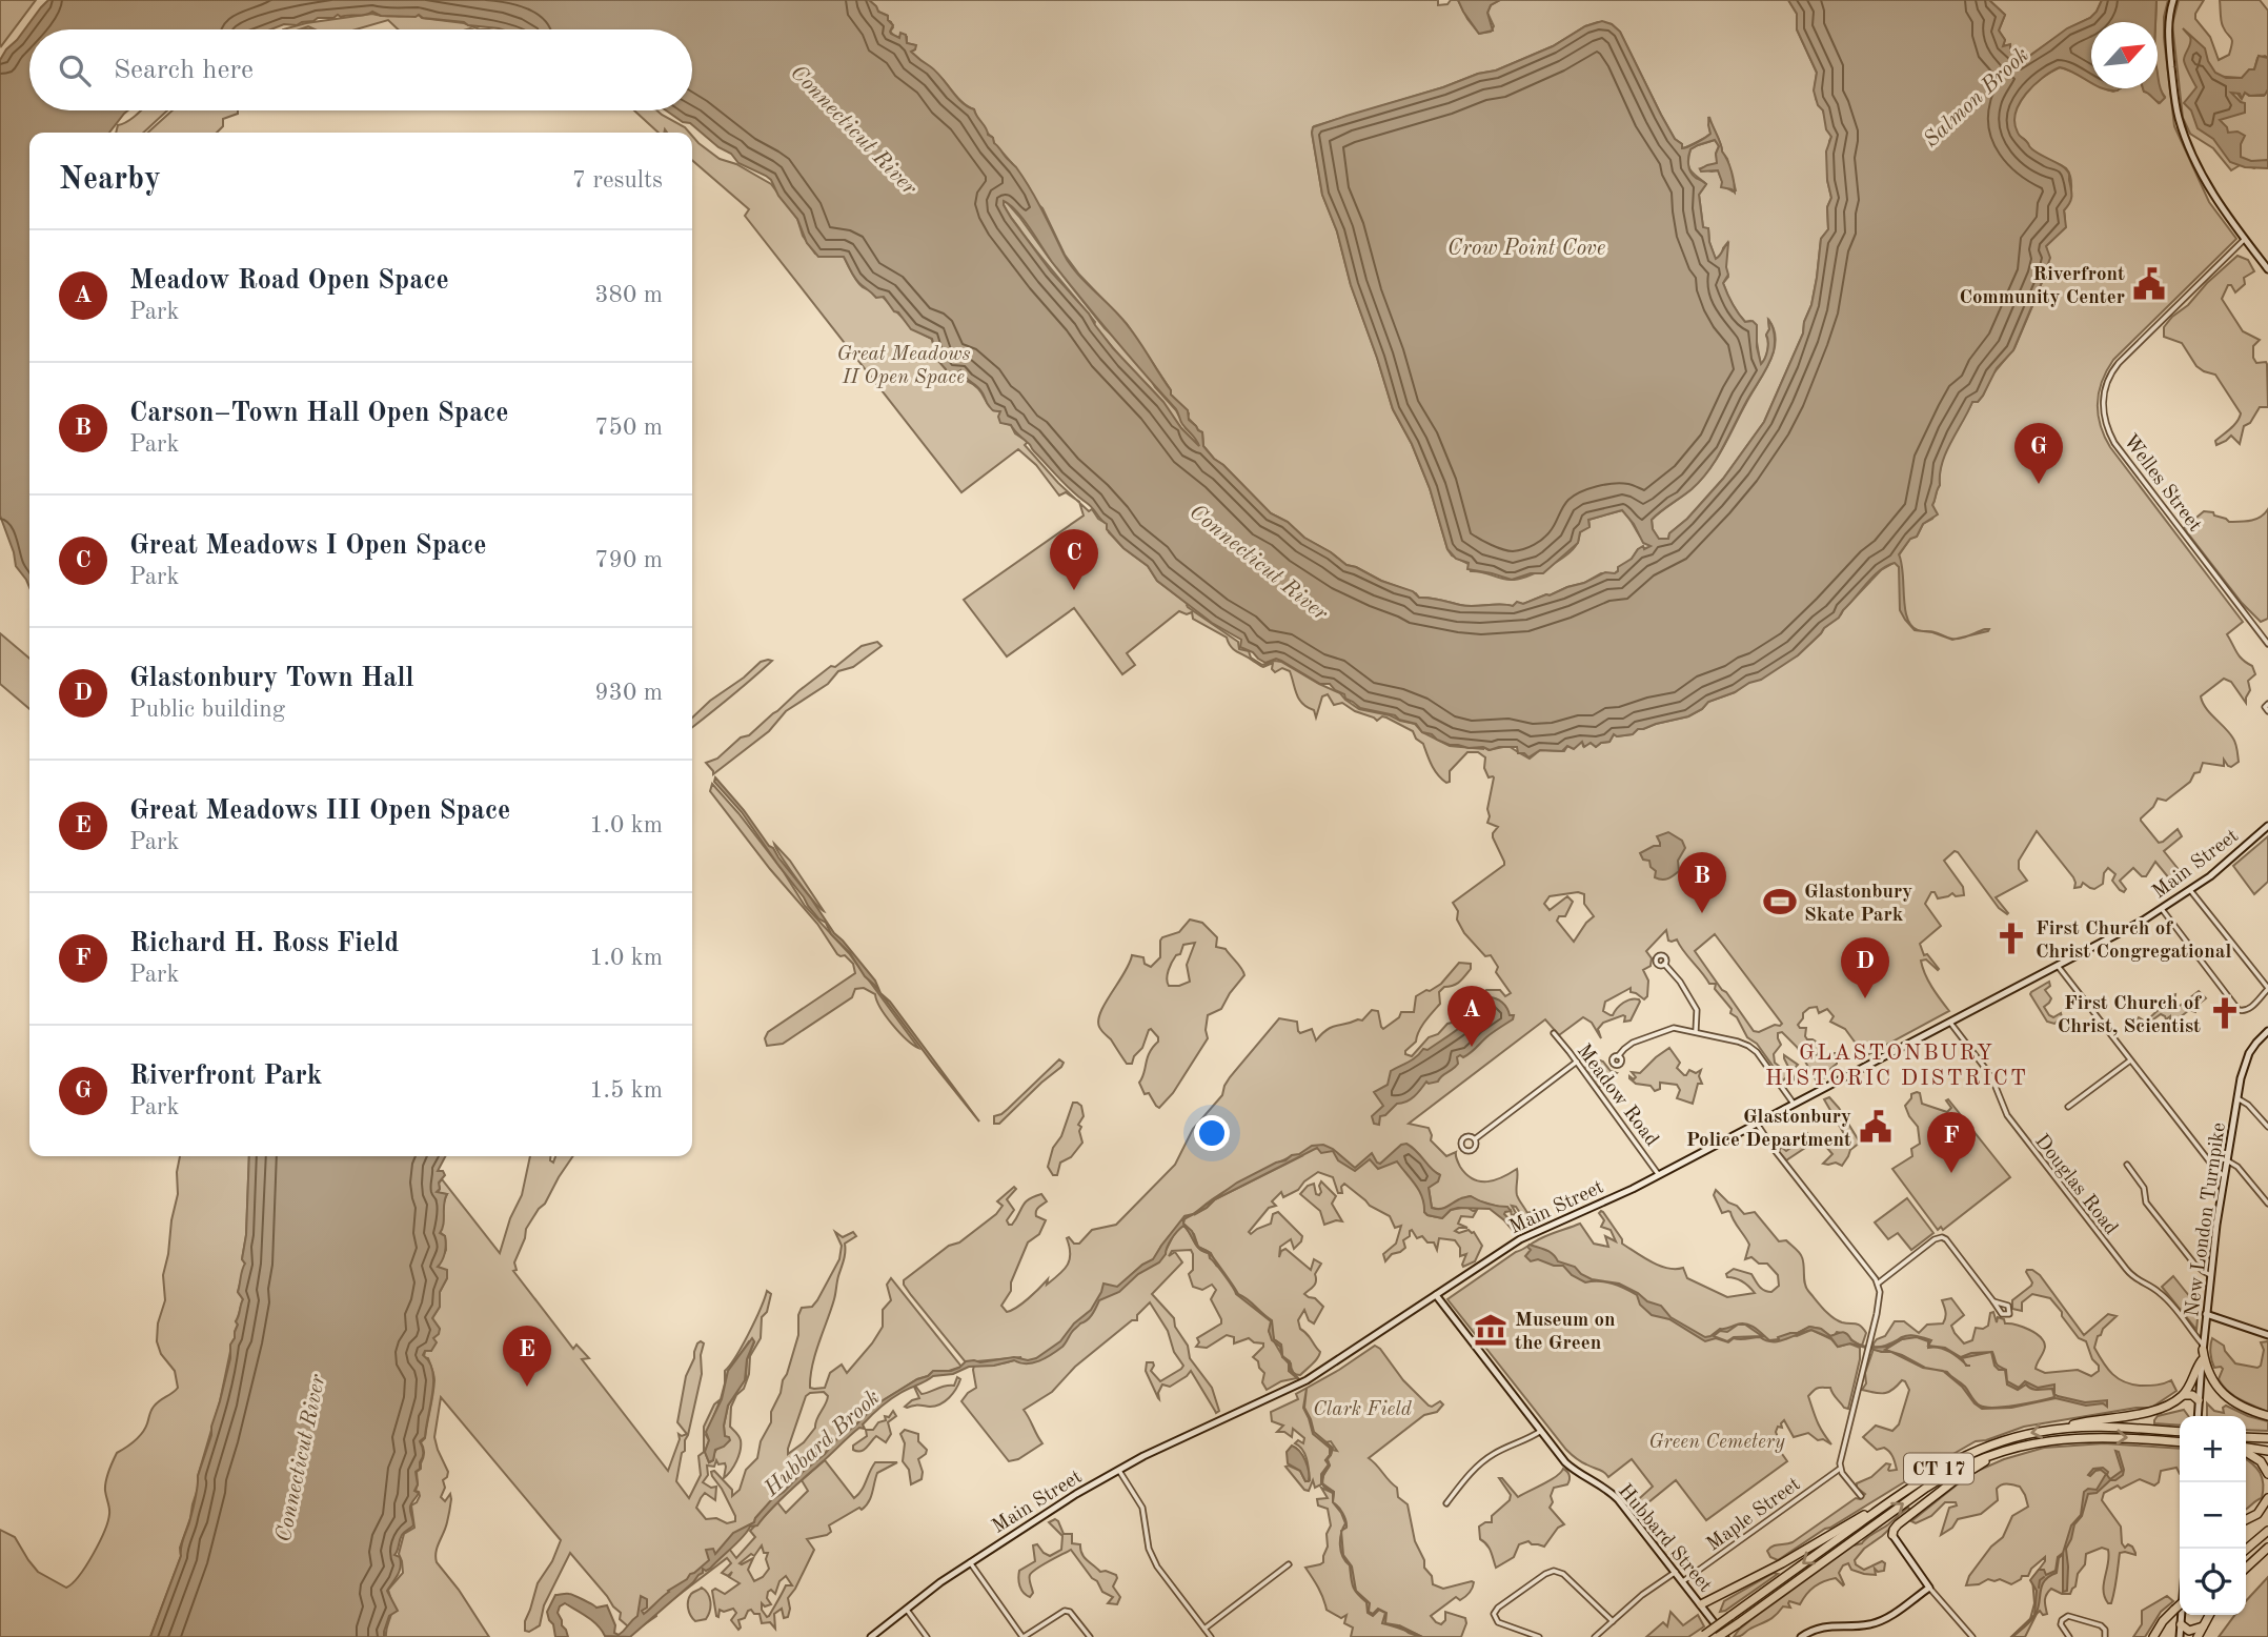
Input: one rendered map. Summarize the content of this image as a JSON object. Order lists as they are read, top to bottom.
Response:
{
  "streets": {
    "highway": ["CT 17"],
    "main road": ["Main Street", "New London Turnpike", "Hubbard Street"],
    "street": [
      "Welles Street",
      "Meadow Road",
      "Douglas Road",
      "Maple Street"
    ]
  },
  "crossings": [
    ["Main Street", "Meadow Road"],
    ["Main Street", "Douglas Road"],
    ["Main Street", "Hubbard Street"],
    ["Douglas Road", "New London Turnpike"],
    ["Maple Street", "Hubbard Street"]
  ],
  "districts": ["GLASTONBURY HISTORIC DISTRICT"],
  "water": [
    "Salmon Brook",
    "Connecticut River",
    "Crow Point Cove",
    "Hubbard Brook"
  ],
  "parks": ["Great Meadows II Open Space", "Clark Field", "Green Cemetery"],
  "places": {
    "public building": ["Riverfront Community Center", "Glastonbury Police Department"],
    "sports": ["Glastonbury Skate Park"],
    "church": ["First Church of Christ Congregational", "First Church of Christ, Scientist"],
    "museum": ["Museum on the Green"]
  },
  "north": "top right",
  "page": {
    "search": "Search here",
    "heading": ["Nearby", "7 results"],
    "list": [
      {
        "mark": "A",
        "name": "Meadow Road Open Space",
        "note": "Park",
        "value": "380 m"
      },
      {
        "mark": "B",
        "name": "Carson–Town Hall Open Space",
        "note": "Park",
        "value": "750 m"
      },
      {
        "mark": "C",
        "name": "Great Meadows I Open Space",
        "note": "Park",
        "value": "790 m"
      },
      {
        "mark": "D",
        "name": "Glastonbury Town Hall",
        "note": "Public building",
        "value": "930 m"
      },
      {
        "mark": "E",
        "name": "Great Meadows III Open Space",
        "note": "Park",
        "value": "1.0 km"
      },
      {
        "mark": "F",
        "name": "Richard H. Ross Field",
        "note": "Park",
        "value": "1.0 km"
      },
      {
        "mark": "G",
        "name": "Riverfront Park",
        "note": "Park",
        "value": "1.5 km"
      }
    ],
    "pins": [
      "G",
      "C",
      "B",
      "D",
      "A",
      "F",
      "E"
    ],
    "map_buttons": ["+", "−"]
  }
}
